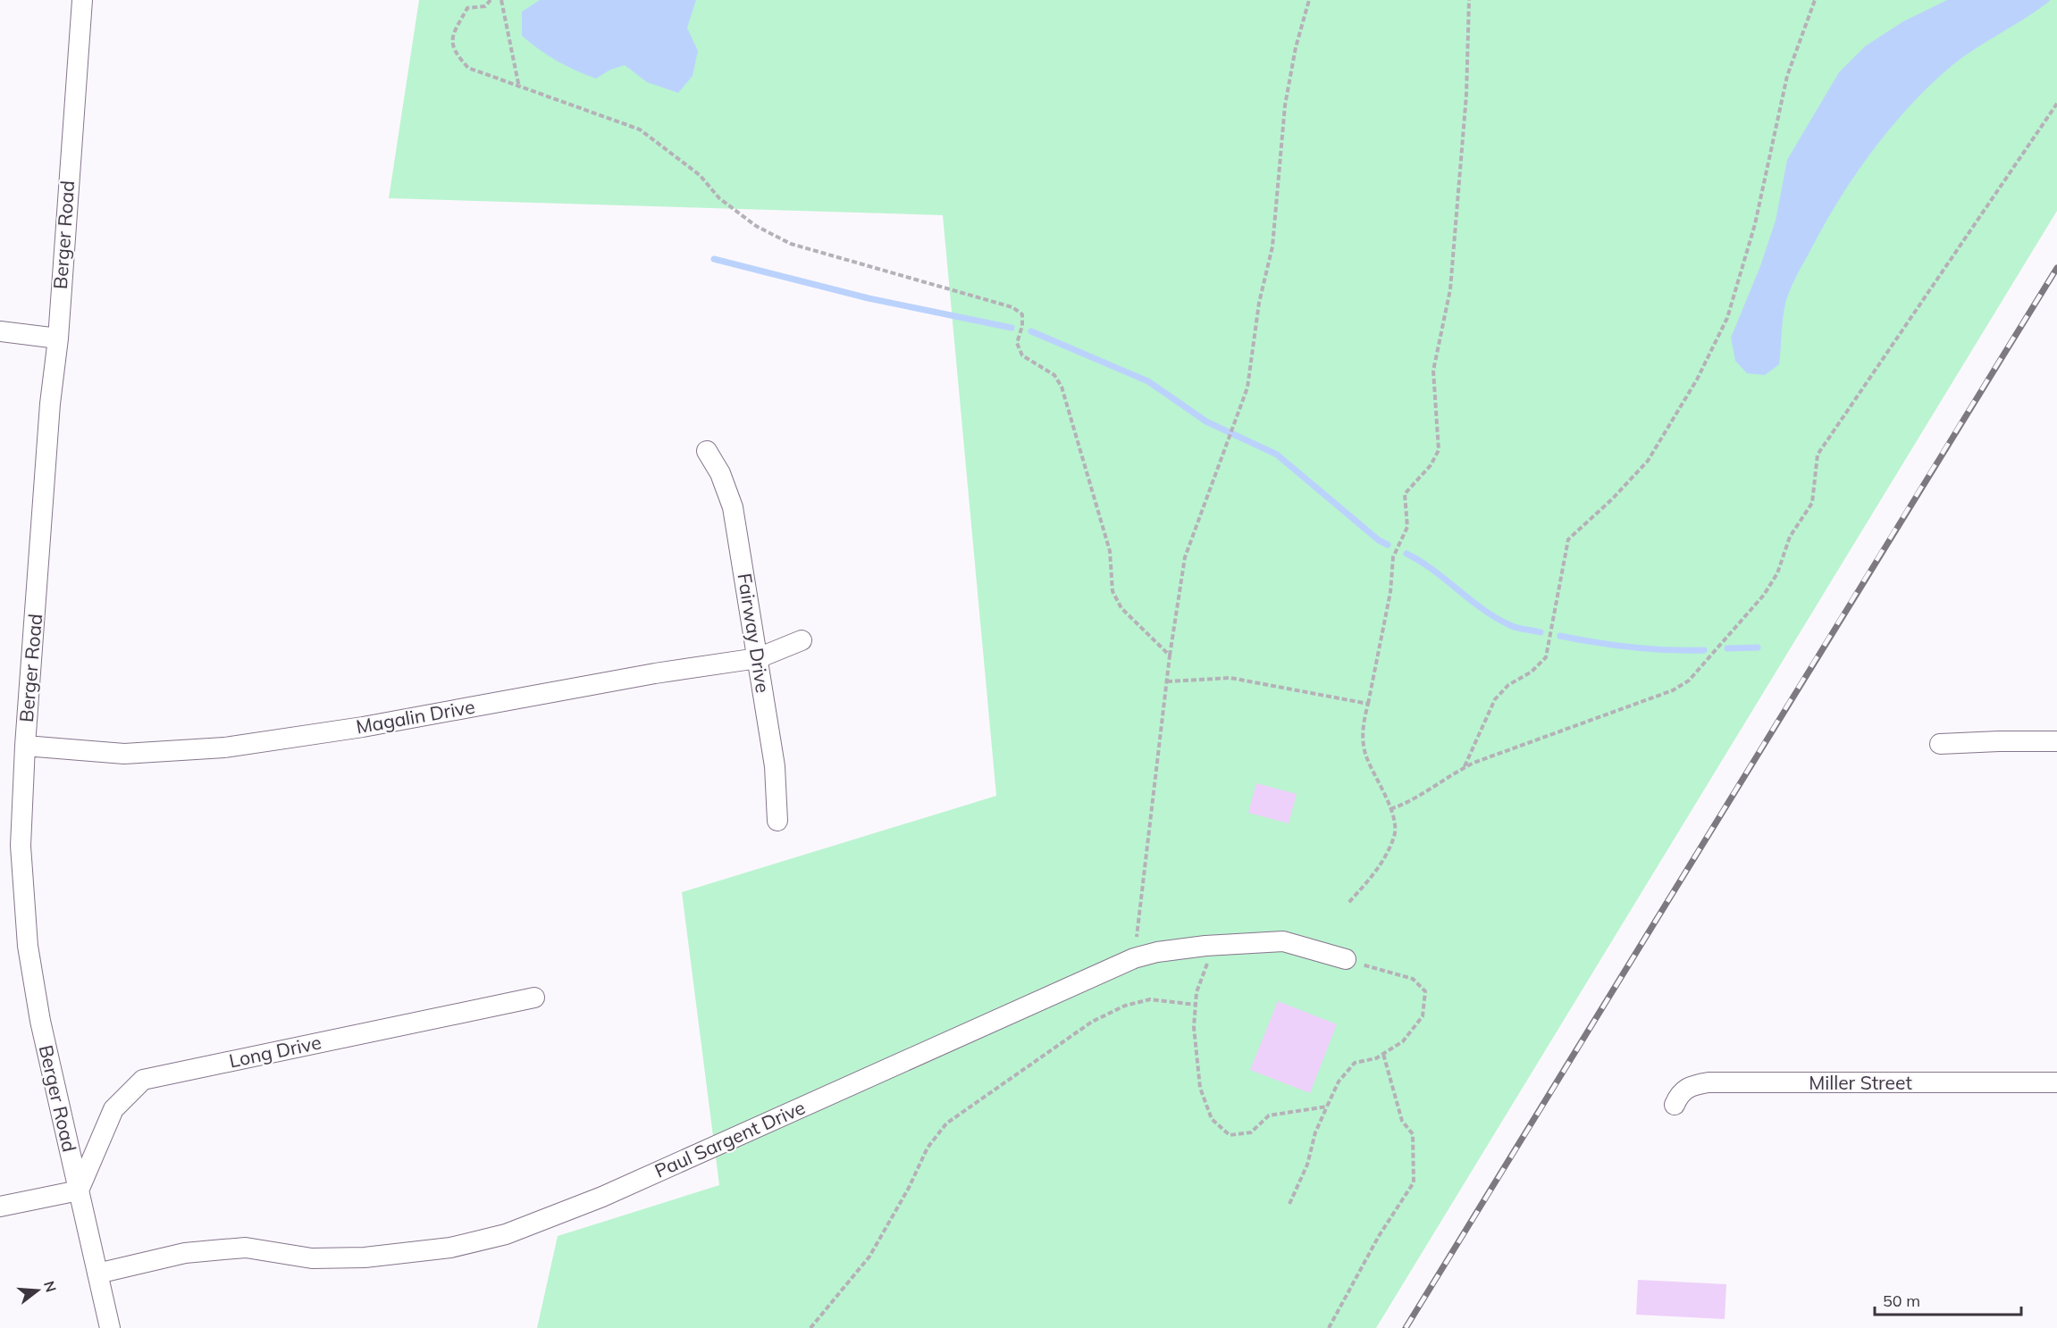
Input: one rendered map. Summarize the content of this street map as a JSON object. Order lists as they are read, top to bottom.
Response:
{
  "streets": {
    "street": [
      "Berger Road",
      "Fairway Drive",
      "Magalin Drive",
      "Long Drive",
      "Miller Street",
      "Paul Sargent Drive"
    ]
  },
  "crossings": [
    ["Berger Road", "Magalin Drive"],
    ["Berger Road", "Long Drive"],
    ["Berger Road", "Paul Sargent Drive"],
    ["Fairway Drive", "Magalin Drive"]
  ],
  "scale_bar": "50 m",
  "north": "right"
}
